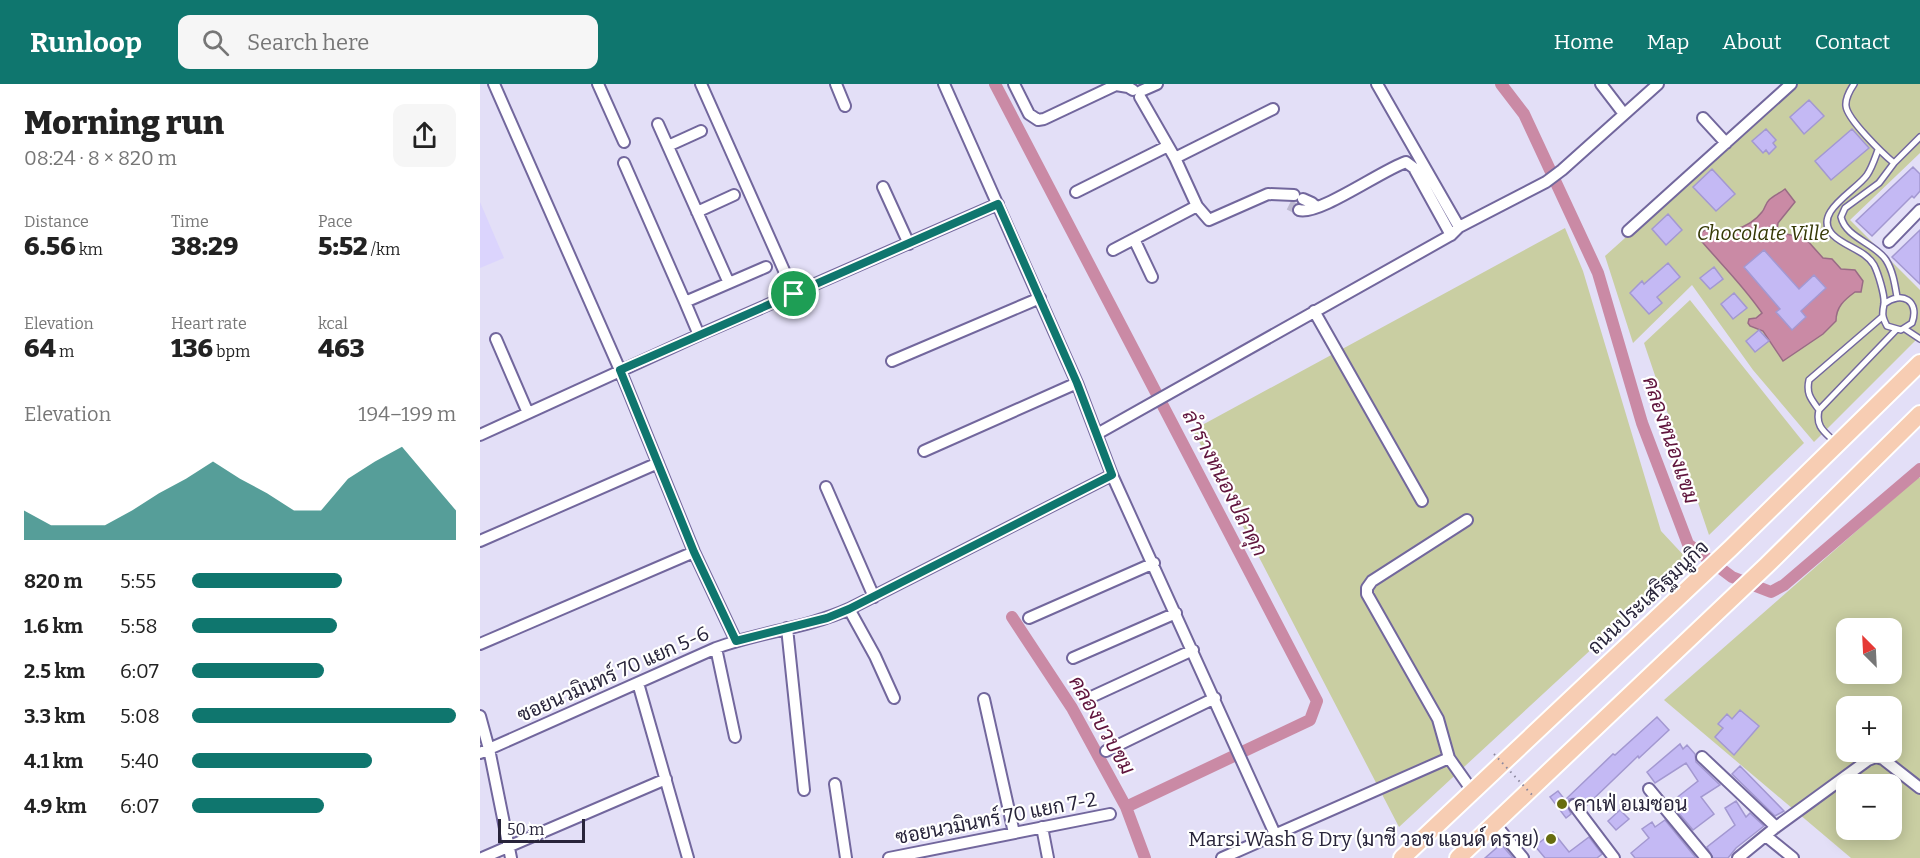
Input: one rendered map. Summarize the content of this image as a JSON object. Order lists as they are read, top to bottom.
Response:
{
  "streets": {
    "main road": ["ถนนประเสริฐมนูกิจ"],
    "street": ["ซอยนวมินทร์ 70 แยก 5-6", "ซอยนวมินทร์ 70 แยก 7-2"]
  },
  "water": ["คลองหนองแขม", "ลำรางหนองปลาดุก", "คลองบวบขม"],
  "parks": ["Chocolate Ville"],
  "places": ["คาเฟ่ อเมซอน", "Marsi Wash & Dry (มาชี วอช แอนด์ ดราย)"],
  "scale_bar": "50 m",
  "north": "top left",
  "page": {
    "header": "Runloop",
    "search": "Search here",
    "nav": [
      "Home",
      "Map",
      "About",
      "Contact"
    ],
    "heading": ["Morning run", "08:24 · 8 × 820 m"],
    "stats": [
      ["Distance", "6.56 km"],
      ["Time", "38:29"],
      ["Pace", "5:52 /km"],
      ["Elevation", "64 m"],
      ["Heart rate", "136 bpm"],
      ["kcal", "463"]
    ],
    "chart": ["Elevation", "194–199 m"],
    "list": [
      {
        "name": "820 m",
        "note": "5:55"
      },
      {
        "name": "1.6 km",
        "note": "5:58"
      },
      {
        "name": "2.5 km",
        "note": "6:07"
      },
      {
        "name": "3.3 km",
        "note": "5:08"
      },
      {
        "name": "4.1 km",
        "note": "5:40"
      },
      {
        "name": "4.9 km",
        "note": "6:07"
      }
    ],
    "map_buttons": ["+", "−"],
    "scale": "50 m"
  }
}
